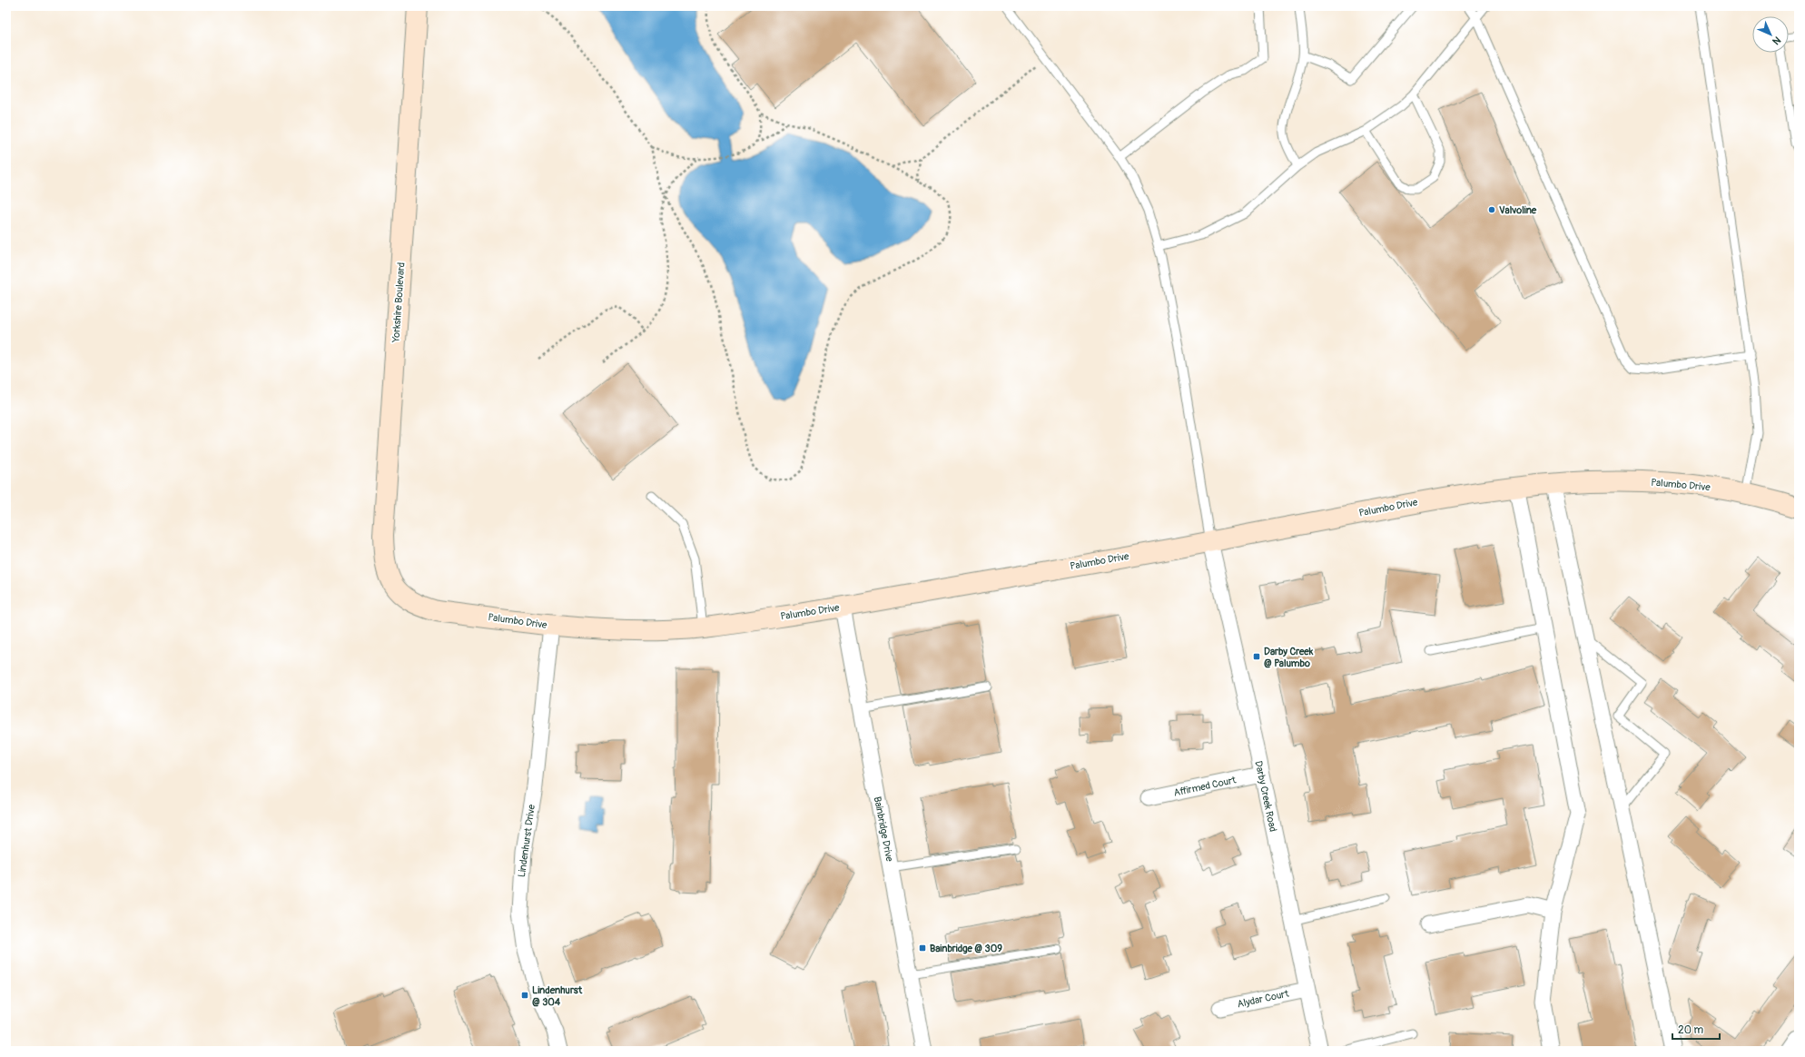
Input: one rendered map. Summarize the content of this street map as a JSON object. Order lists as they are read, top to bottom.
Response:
{
  "streets": {
    "street": [
      "Yorkshire Boulevard",
      "Palumbo Drive",
      "Affirmed Court",
      "Darby Creek Road",
      "Bainbridge Drive",
      "Lindenhurst Drive",
      "Alydar Court"
    ]
  },
  "crossings": [
    ["Yorkshire Boulevard", "Palumbo Drive"],
    ["Palumbo Drive", "Darby Creek Road"],
    ["Palumbo Drive", "Bainbridge Drive"],
    ["Palumbo Drive", "Lindenhurst Drive"],
    ["Affirmed Court", "Darby Creek Road"],
    ["Darby Creek Road", "Alydar Court"]
  ],
  "places": {
    "other": ["Valvoline"],
    "transit": ["Darby Creek @ Palumbo", "Bainbridge @ 309", "Lindenhurst @ 304"]
  },
  "scale_bar": "20 m",
  "north": "bottom right"
}
